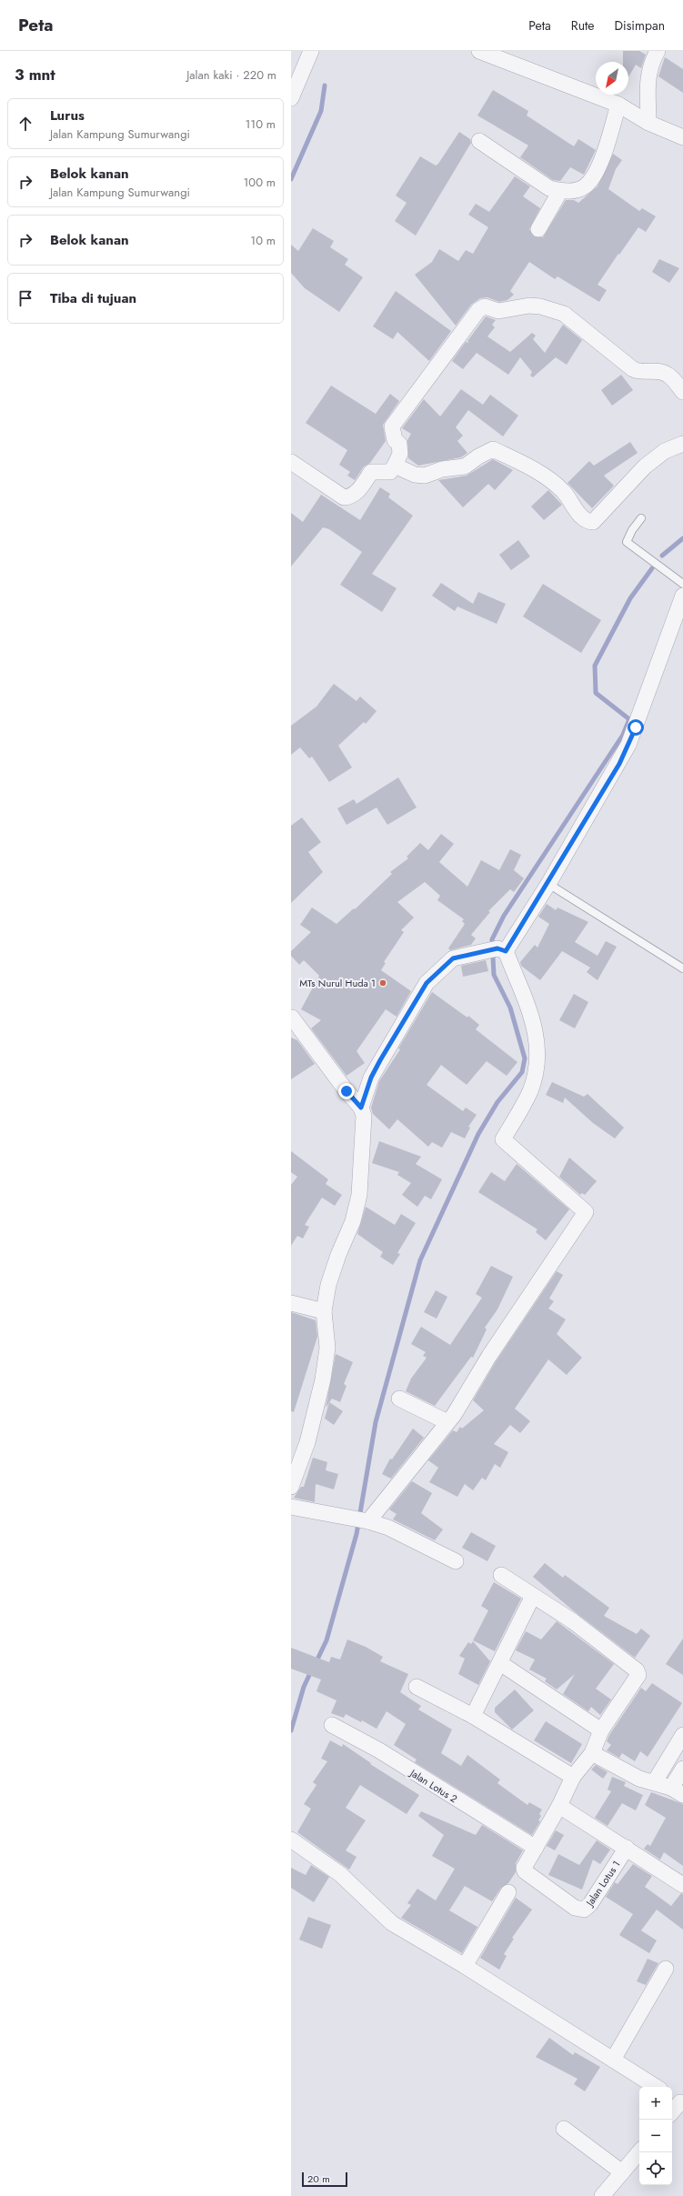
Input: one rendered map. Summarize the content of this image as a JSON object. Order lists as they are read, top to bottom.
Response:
{
  "streets": {
    "street": ["Jalan Lotus 2", "Jalan Lotus 1"]
  },
  "crossings": [
    ["Jalan Lotus 2", "Jalan Lotus 1"]
  ],
  "places": ["MTs Nurul Huda 1"],
  "scale_bar": "20 m",
  "north": "bottom left",
  "page": {
    "header": "Peta",
    "nav": ["Peta", "Rute", "Disimpan"],
    "heading": ["3 mnt", "Jalan kaki · 220 m"],
    "list": [
      ["Lurus", "Jalan Kampung Sumurwangi", "110 m"],
      ["Belok kanan", "Jalan Kampung Sumurwangi", "100 m"],
      ["Belok kanan", "10 m"],
      "Tiba di tujuan"
    ],
    "map_buttons": ["+", "−"],
    "scale": "20 m"
  }
}
